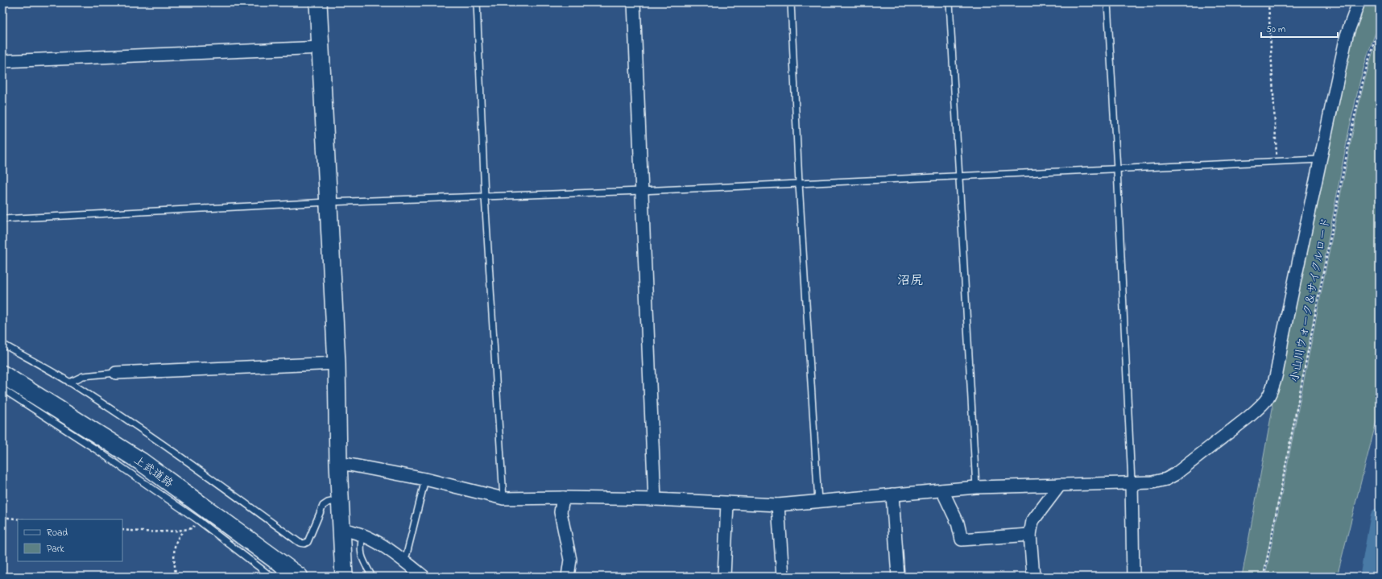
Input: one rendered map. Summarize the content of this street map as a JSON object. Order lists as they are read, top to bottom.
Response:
{
  "streets": {
    "highway": ["上武道路"],
    "path": ["小山川ウォーク＆サイクルロード"]
  },
  "districts": ["沼尻"],
  "legend": ["Road", "Park"],
  "scale_bar": "50 m"
}
